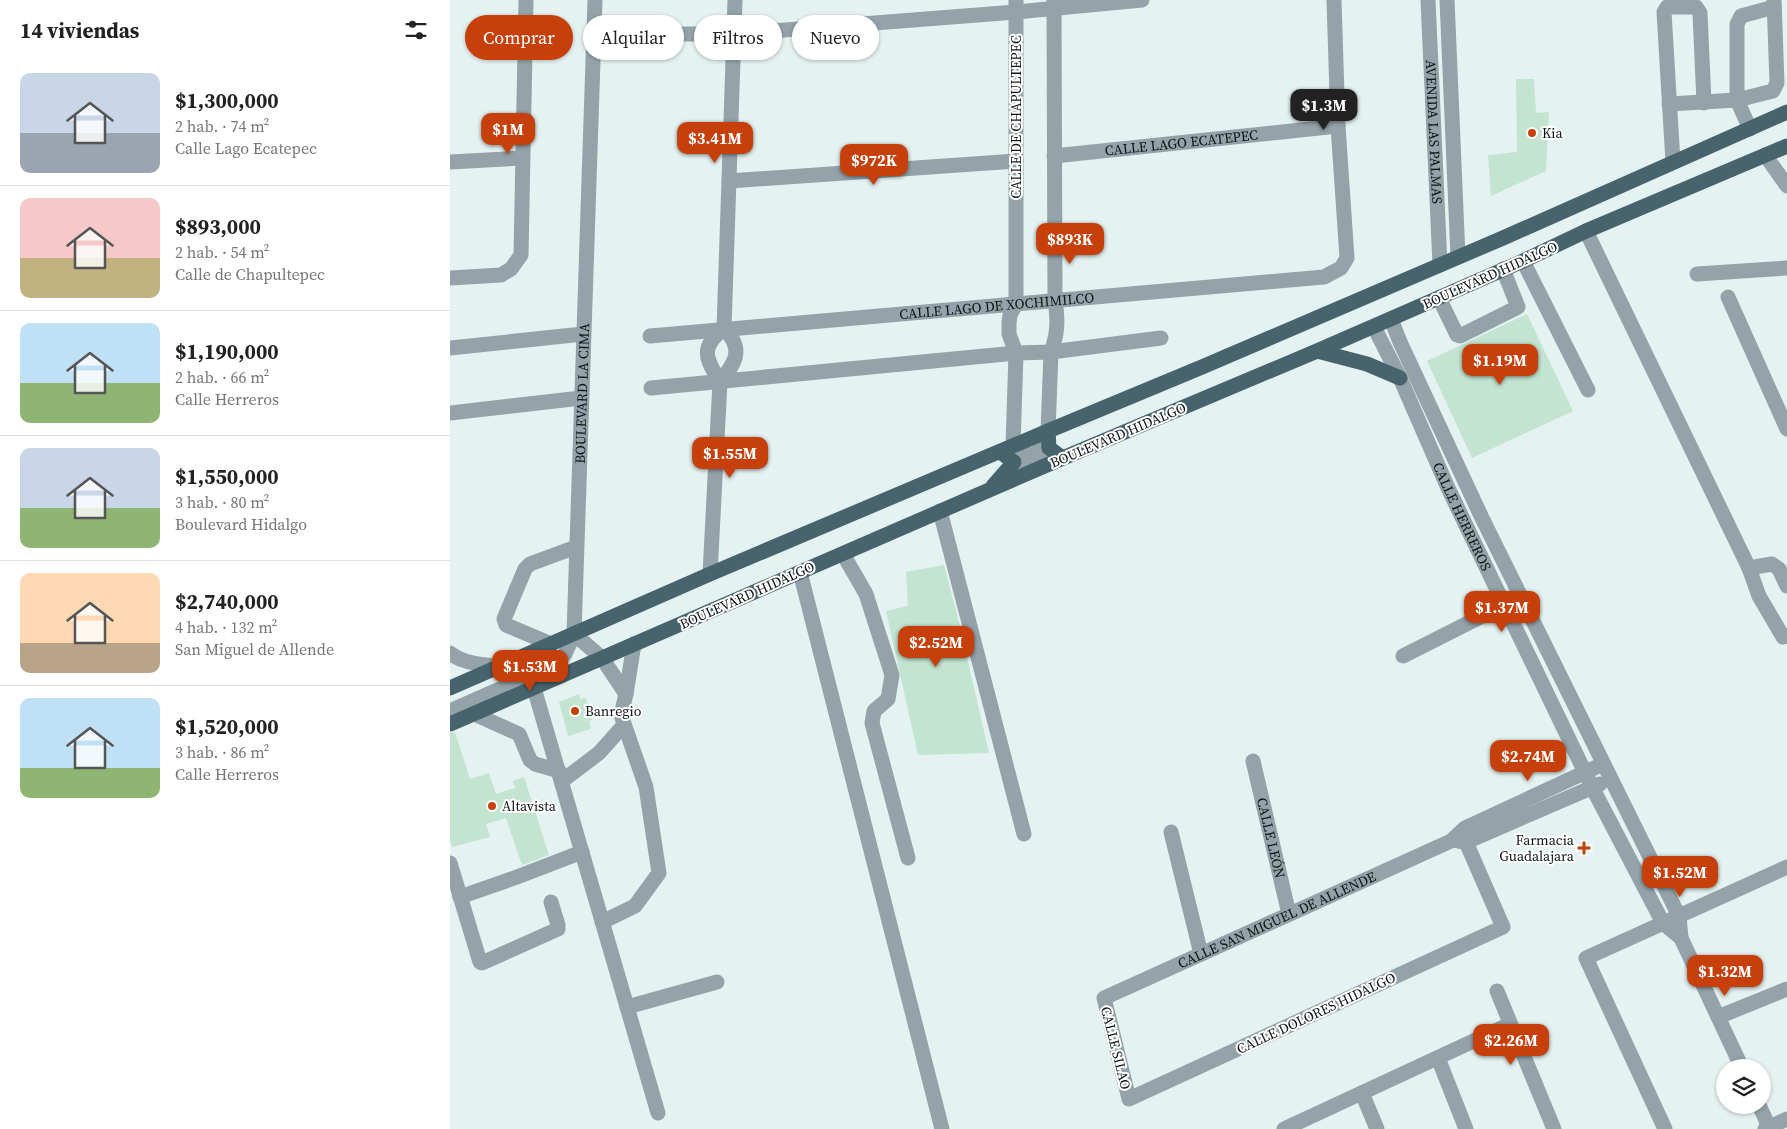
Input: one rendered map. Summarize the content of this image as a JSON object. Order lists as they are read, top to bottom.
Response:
{
  "streets": {
    "main road": ["BOULEVARD HIDALGO"],
    "street": [
      "CALLE DE CHAPULTEPEC",
      "AVENIDA LAS PALMAS",
      "CALLE LAGO ECATEPEC",
      "CALLE LAGO DE XOCHIMILCO",
      "BOULEVARD LA CIMA",
      "CALLE HERREROS",
      "CALLE LEÓN",
      "CALLE SAN MIGUEL DE ALLENDE",
      "CALLE DOLORES HIDALGO",
      "CALLE SILAO"
    ]
  },
  "crossings": [
    ["CALLE DE CHAPULTEPEC", "BOULEVARD HIDALGO"],
    ["CALLE DE CHAPULTEPEC", "CALLE LAGO DE XOCHIMILCO"],
    ["AVENIDA LAS PALMAS", "BOULEVARD HIDALGO"],
    ["CALLE LAGO ECATEPEC", "CALLE LAGO DE XOCHIMILCO"],
    ["BOULEVARD HIDALGO", "BOULEVARD LA CIMA"],
    ["BOULEVARD HIDALGO", "CALLE HERREROS"],
    ["CALLE LEÓN", "CALLE SAN MIGUEL DE ALLENDE"],
    ["CALLE SAN MIGUEL DE ALLENDE", "CALLE DOLORES HIDALGO"],
    ["CALLE SAN MIGUEL DE ALLENDE", "CALLE SILAO"],
    ["CALLE DOLORES HIDALGO", "CALLE SILAO"]
  ],
  "places": {
    "other": ["Kia", "Banregio", "Altavista"],
    "health": ["Farmacia Guadalajara"]
  },
  "page": {
    "heading": "14 viviendas",
    "chip": [
      "Comprar",
      "Alquilar",
      "Filtros",
      "Nuevo"
    ],
    "list": [
      {
        "name": "$1,300,000",
        "note": "2 hab. · 74 m² · Calle Lago Ecatepec"
      },
      {
        "name": "$893,000",
        "note": "2 hab. · 54 m² · Calle de Chapultepec"
      },
      {
        "name": "$1,190,000",
        "note": "2 hab. · 66 m² · Calle Herreros"
      },
      {
        "name": "$1,550,000",
        "note": "3 hab. · 80 m² · Boulevard Hidalgo"
      },
      {
        "name": "$2,740,000",
        "note": "4 hab. · 132 m² · San Miguel de Allende"
      },
      {
        "name": "$1,520,000",
        "note": "3 hab. · 86 m² · Calle Herreros"
      }
    ],
    "price": [
      "$1.3M",
      "$1M",
      "$3.41M",
      "$972K",
      "$893K",
      "$1.19M",
      "$1.55M",
      "$1.37M",
      "$2.52M",
      "$1.53M",
      "$2.74M",
      "$1.52M",
      "$1.32M",
      "$2.26M"
    ]
  }
}
